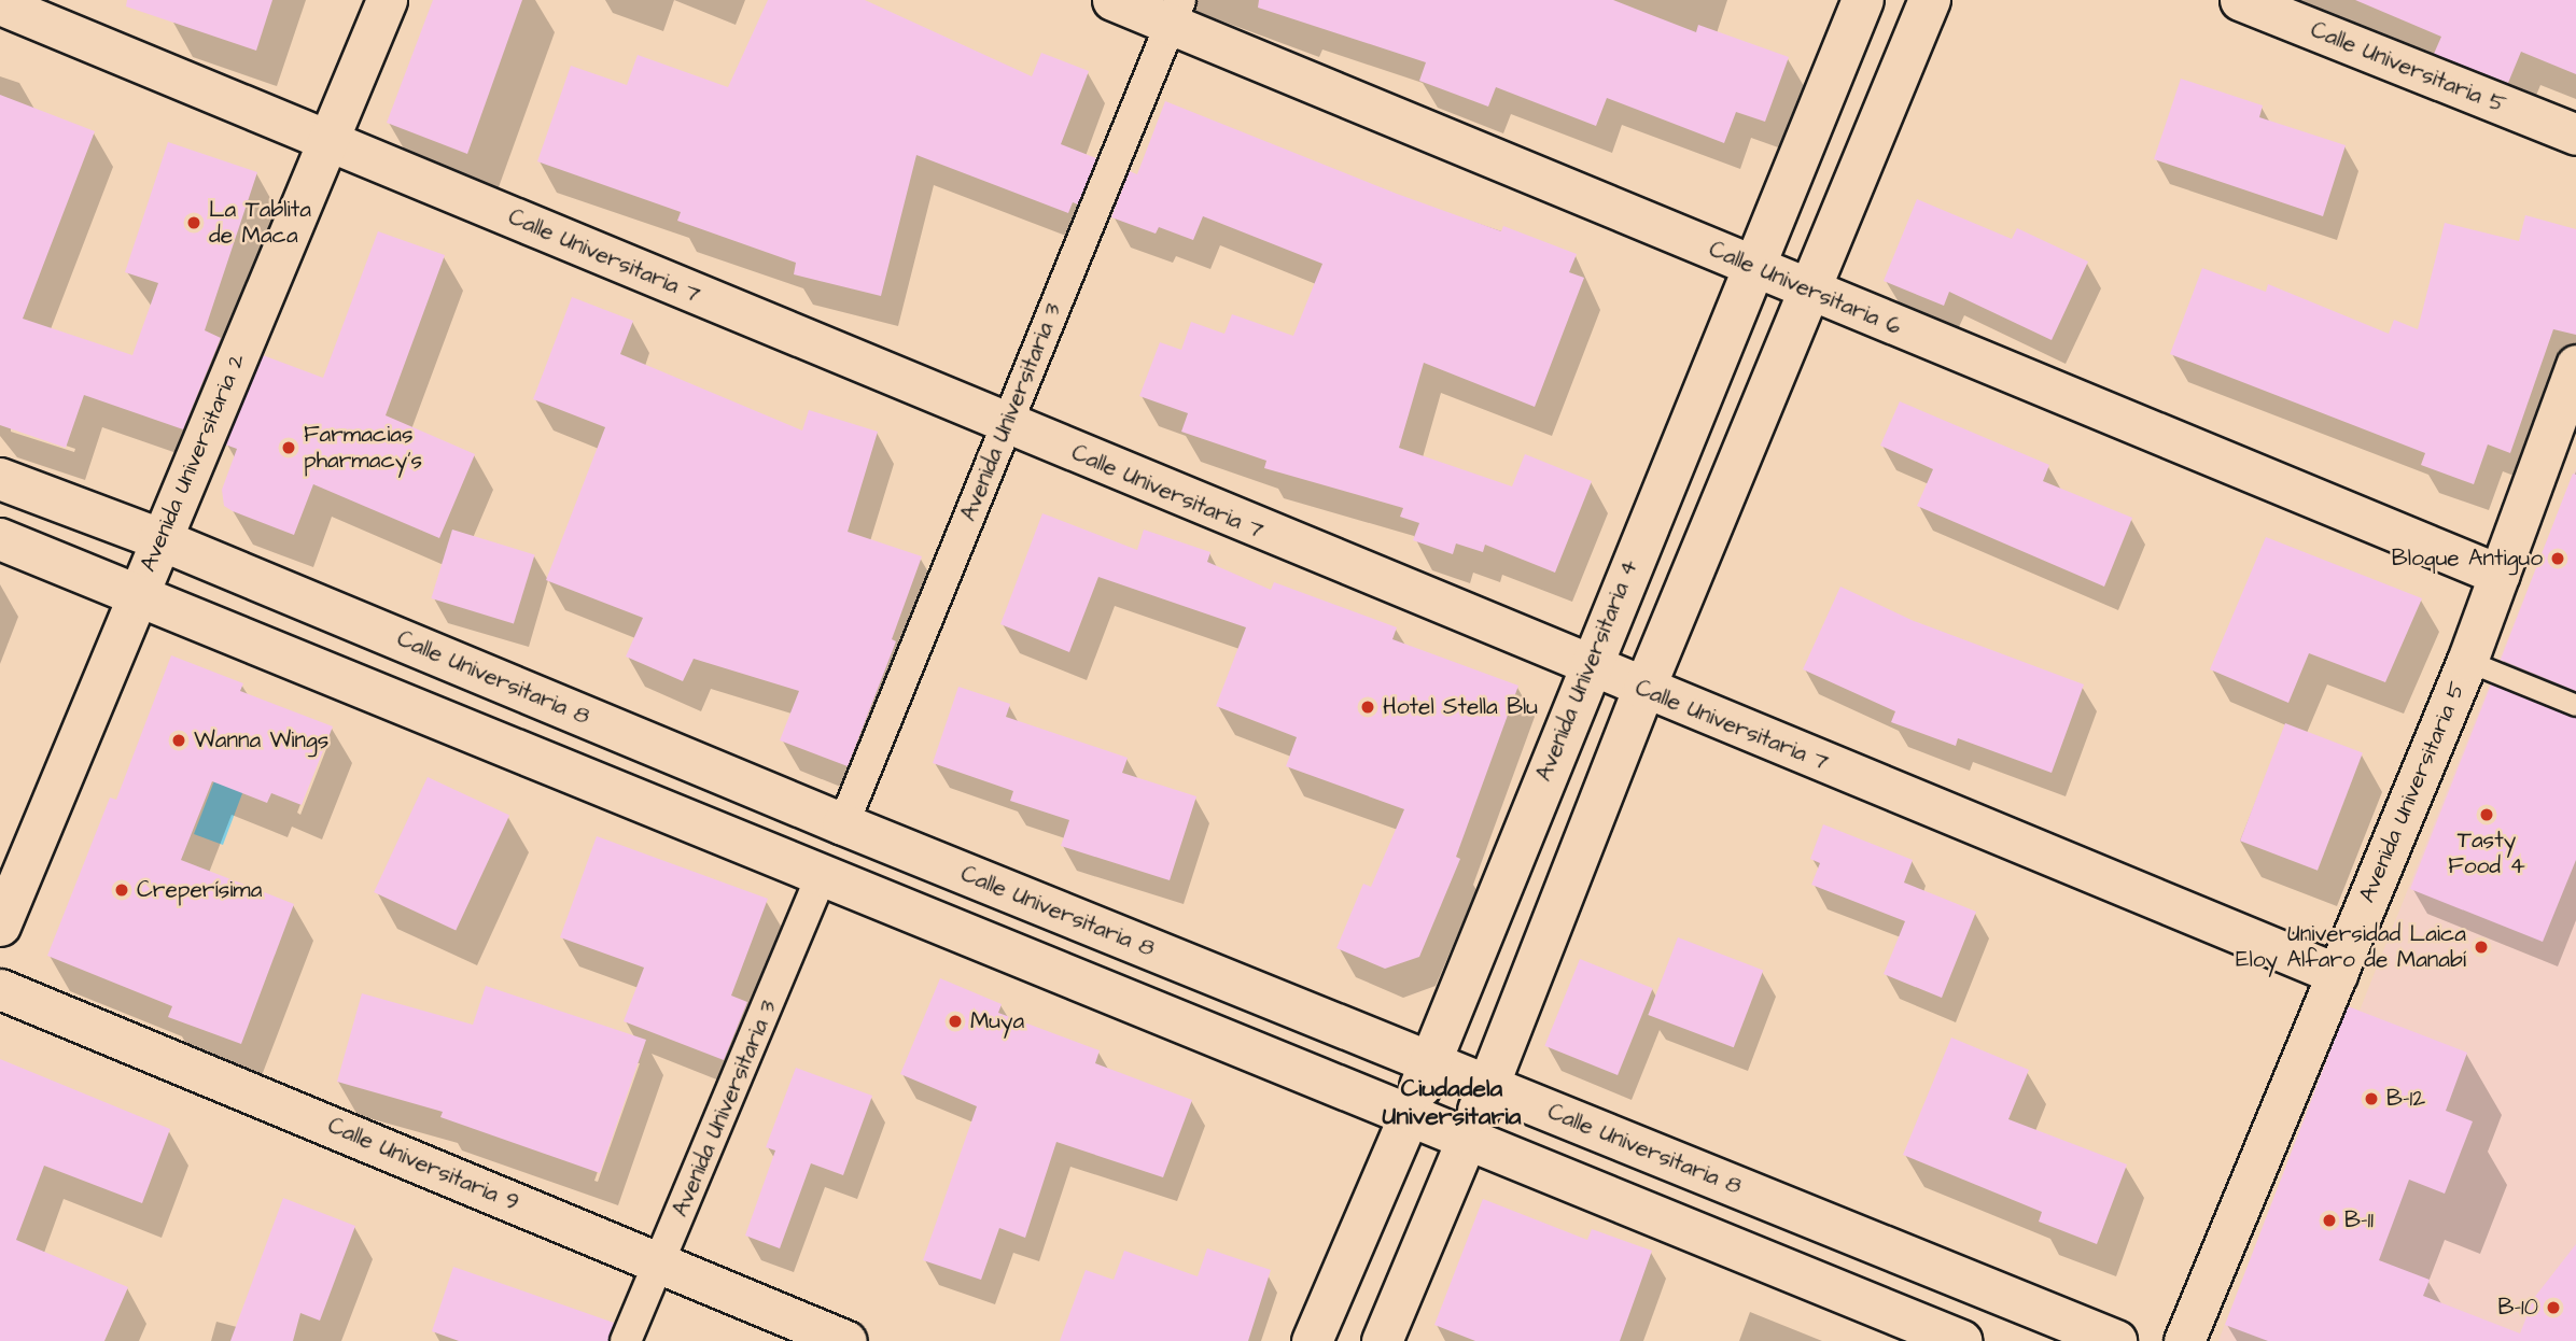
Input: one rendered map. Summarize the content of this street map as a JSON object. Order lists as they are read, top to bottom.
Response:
{
  "streets": {
    "street": [
      "Calle Universitaria 5",
      "Calle Universitaria 7",
      "Calle Universitaria 6",
      "Avenida Universitaria 3",
      "Avenida Universitaria 2",
      "Avenida Universitaria 4",
      "Calle Universitaria 8",
      "Avenida Universitaria 5",
      "Calle Universitaria 9"
    ]
  },
  "crossings": [
    ["Calle Universitaria 7", "Avenida Universitaria 3"],
    ["Calle Universitaria 7", "Avenida Universitaria 2"],
    ["Calle Universitaria 7", "Avenida Universitaria 4"],
    ["Calle Universitaria 7", "Avenida Universitaria 5"],
    ["Calle Universitaria 6", "Avenida Universitaria 3"],
    ["Calle Universitaria 6", "Avenida Universitaria 4"],
    ["Calle Universitaria 6", "Avenida Universitaria 5"],
    ["Avenida Universitaria 3", "Calle Universitaria 8"],
    ["Avenida Universitaria 3", "Calle Universitaria 9"],
    ["Avenida Universitaria 2", "Calle Universitaria 8"],
    ["Avenida Universitaria 4", "Calle Universitaria 8"]
  ],
  "districts": ["Ciudadela Universitaria"],
  "places": [
    "La Tablita de Maca",
    "Farmacias pharmacy's",
    "Bloque Antiguo",
    "Hotel Stella Blu",
    "Wanna Wings",
    "Tasty Food 4",
    "Creperísima",
    "Universidad Laica Eloy Alfaro de Manabí",
    "Muya",
    "B-12",
    "B-11",
    "B-10"
  ]
}
